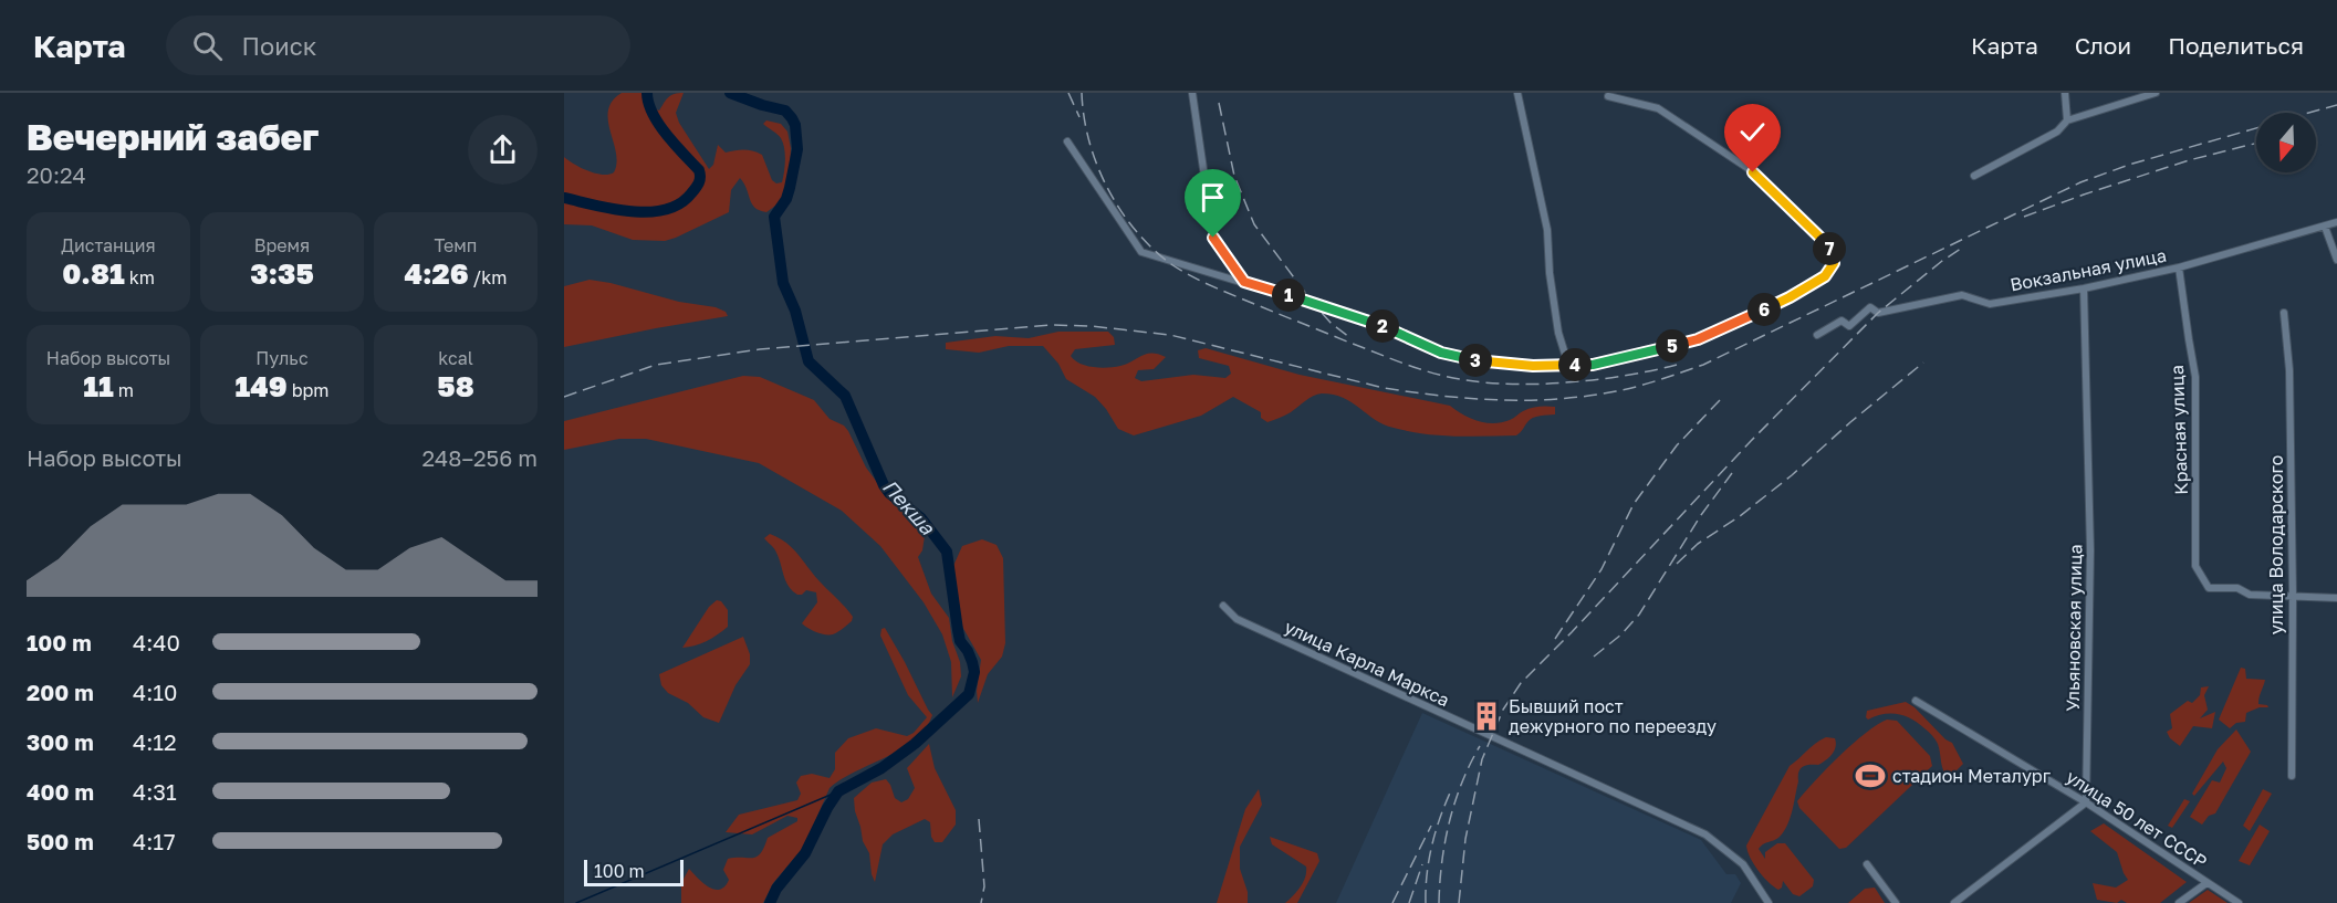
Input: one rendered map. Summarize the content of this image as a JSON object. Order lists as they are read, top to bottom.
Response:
{
  "streets": {
    "street": [
      "Вокзальная улица",
      "Красная улица",
      "улица Володарского",
      "Ульяновская улица",
      "улица Карла Маркса",
      "улица 50 лет СССР"
    ]
  },
  "crossings": [
    ["Вокзальная улица", "Красная улица"],
    ["Вокзальная улица", "Ульяновская улица"],
    ["Красная улица", "улица Володарского"],
    ["Ульяновская улица", "улица 50 лет СССР"]
  ],
  "water": ["Пекша"],
  "places": {
    "building": ["Бывший пост дежурного по переезду"],
    "sports": ["стадион Металург"]
  },
  "scale_bar": "100 m",
  "north": "bottom",
  "page": {
    "header": "Карта",
    "search": "Поиск",
    "nav": ["Карта", "Слои", "Поделиться"],
    "heading": ["Вечерний забег", "20:24"],
    "stats": [
      ["Дистанция", "0.81 km"],
      ["Время", "3:35"],
      ["Темп", "4:26 /km"],
      ["Набор высоты", "11 m"],
      ["Пульс", "149 bpm"],
      ["kcal", "58"]
    ],
    "pins": [
      "7",
      "1",
      "6",
      "2",
      "5",
      "3",
      "4"
    ],
    "chart": ["Набор высоты", "248–256 m"],
    "list": [
      {
        "name": "100 m",
        "note": "4:40"
      },
      {
        "name": "200 m",
        "note": "4:10"
      },
      {
        "name": "300 m",
        "note": "4:12"
      },
      {
        "name": "400 m",
        "note": "4:31"
      },
      {
        "name": "500 m",
        "note": "4:17"
      }
    ],
    "scale": "100 m"
  }
}
